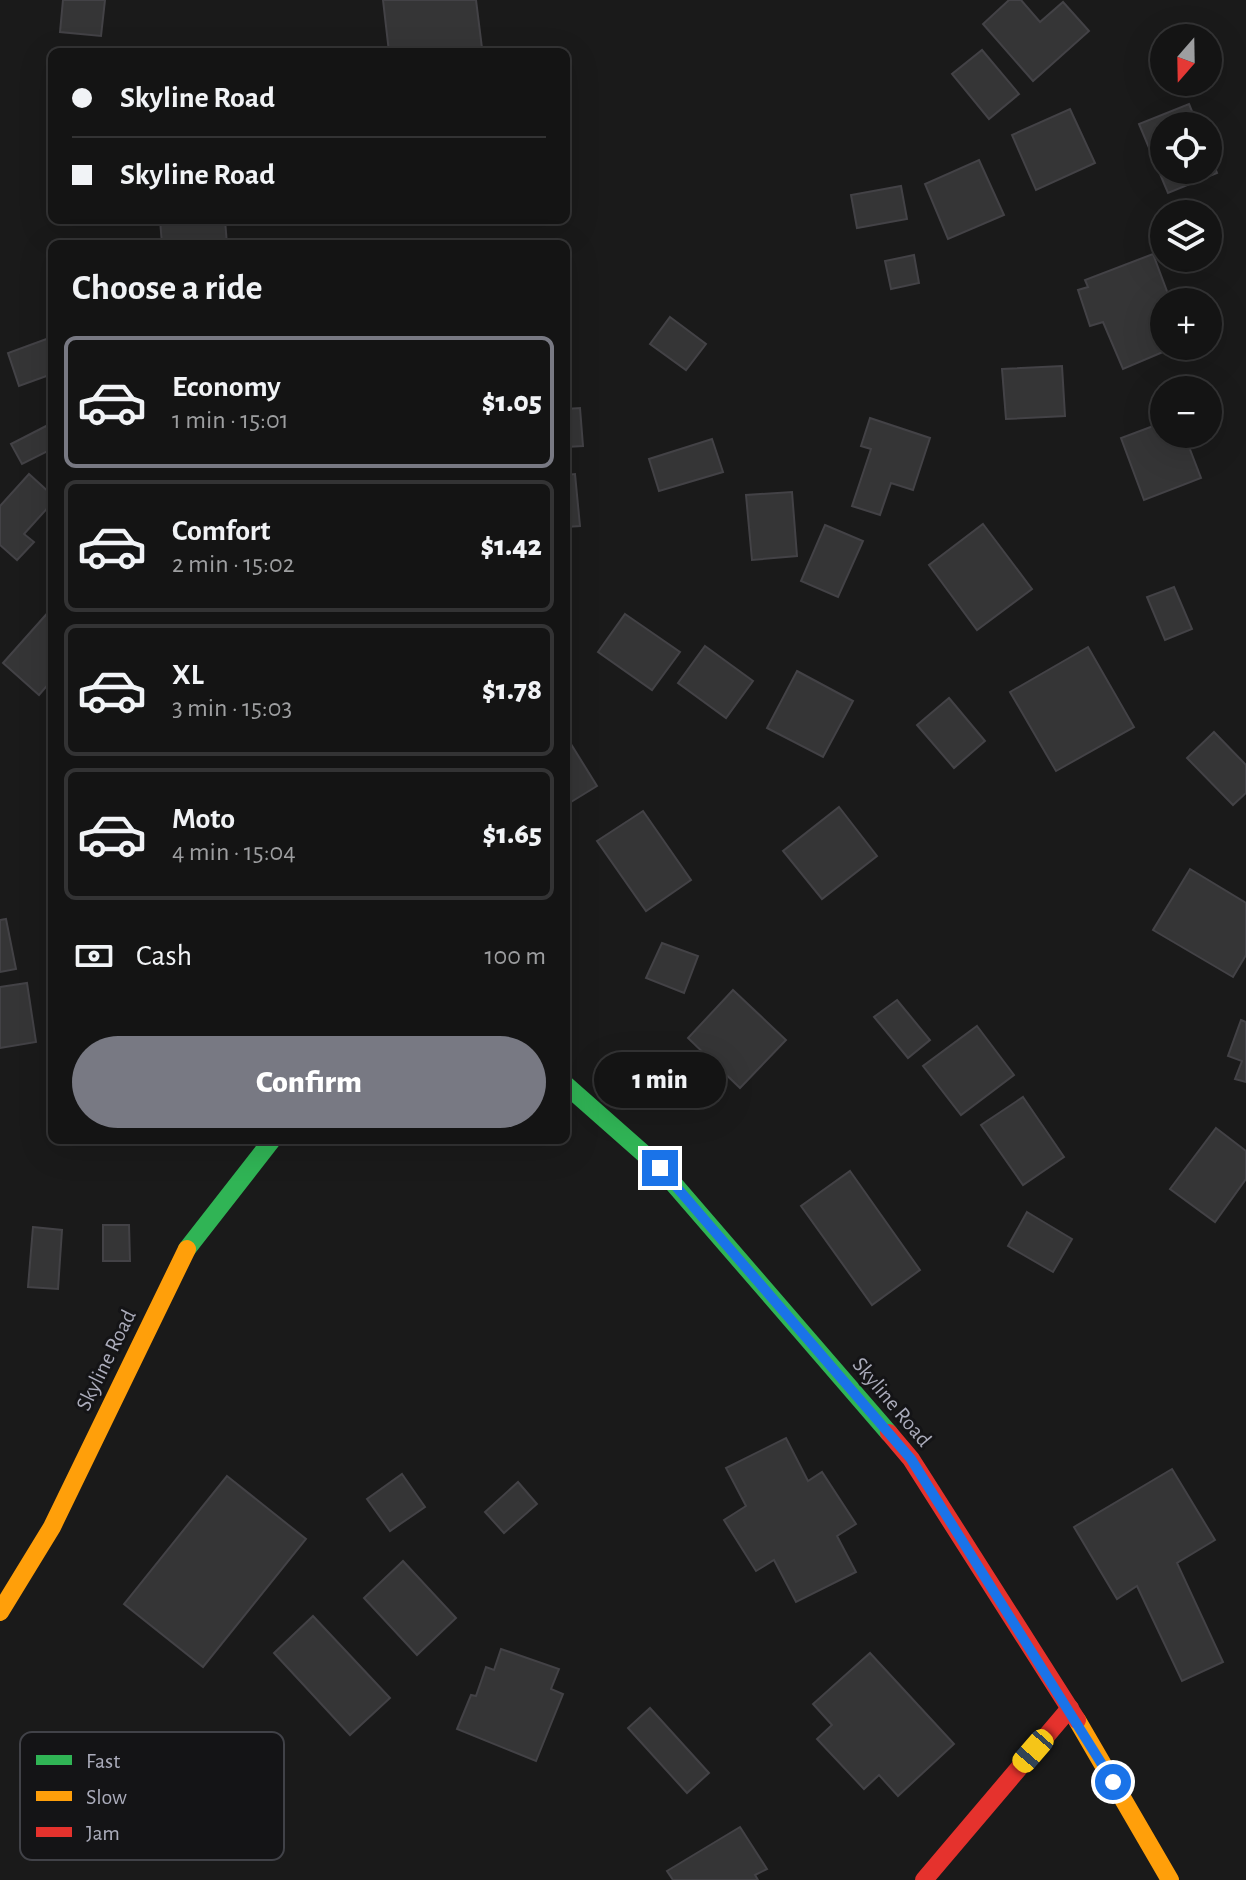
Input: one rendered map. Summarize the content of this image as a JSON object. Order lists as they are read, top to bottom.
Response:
{
  "streets": {
    "street": ["Skyline Road"]
  },
  "legend": ["Fast", "Slow", "Jam"],
  "north": "bottom",
  "page": {
    "map_buttons": ["+", "−"],
    "banner": ["Skyline Road", "Skyline Road"],
    "heading": "Choose a ride",
    "list": [
      {
        "name": "Economy",
        "note": "1 min · 15:01",
        "value": "$1.05"
      },
      {
        "name": "Comfort",
        "note": "2 min · 15:02",
        "value": "$1.42"
      },
      {
        "name": "XL",
        "note": "3 min · 15:03",
        "value": "$1.78"
      },
      {
        "name": "Moto",
        "note": "4 min · 15:04",
        "value": "$1.65"
      }
    ],
    "pay": ["Cash", "100 m"],
    "buttons": "Confirm",
    "bubble": "1 min"
  }
}
